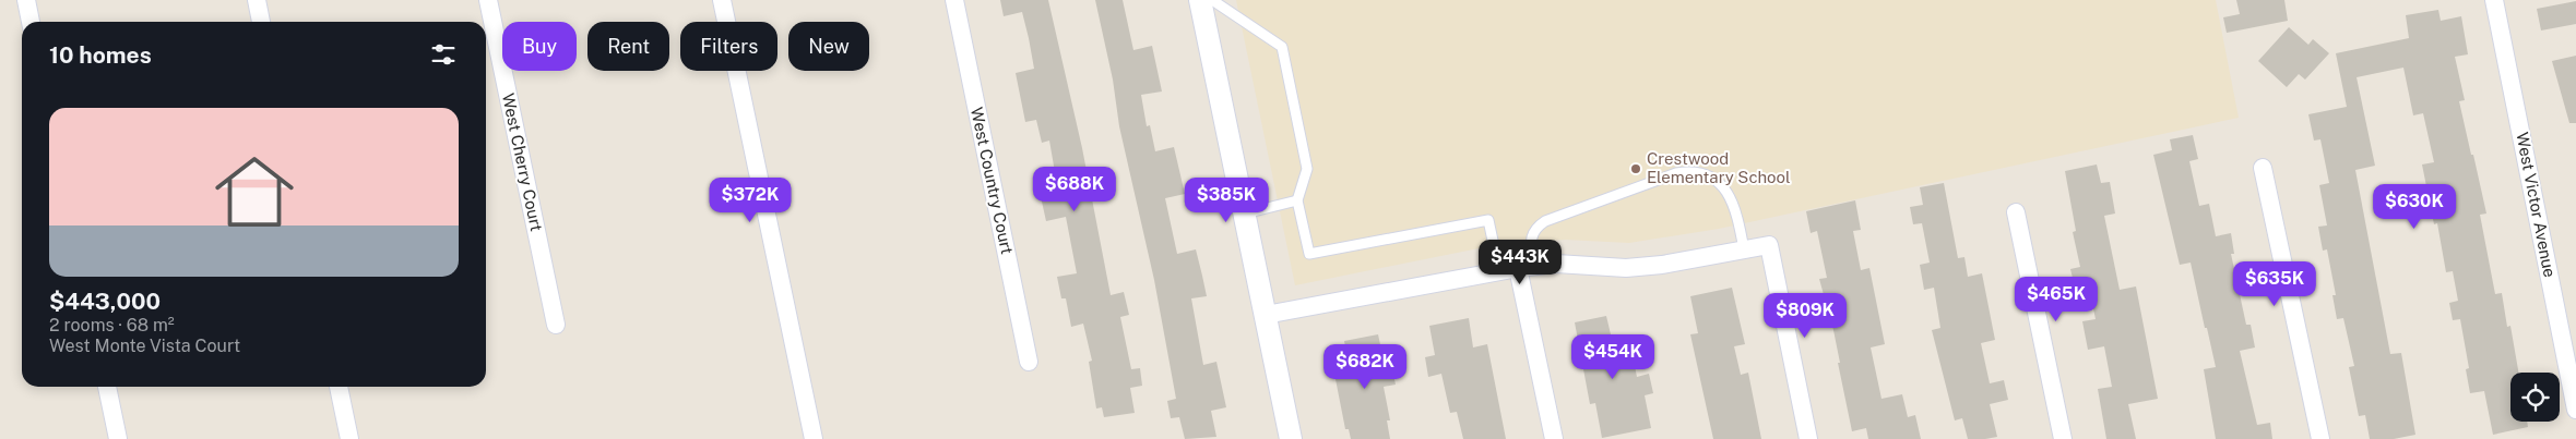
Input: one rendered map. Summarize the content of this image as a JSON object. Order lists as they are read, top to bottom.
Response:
{
  "streets": {
    "street": ["West Cherry Court", "West Country Court", "West Victor Avenue"]
  },
  "places": ["Crestwood Elementary School"],
  "page": {
    "chip": [
      "Buy",
      "Rent",
      "Filters",
      "New"
    ],
    "heading": "10 homes",
    "list": [
      {
        "name": "$443,000",
        "note": "2 rooms · 68 m² · West Monte Vista Court"
      }
    ],
    "price": [
      "$688K",
      "$372K",
      "$385K",
      "$630K",
      "$443K",
      "$635K",
      "$465K",
      "$809K",
      "$454K",
      "$682K"
    ]
  }
}
